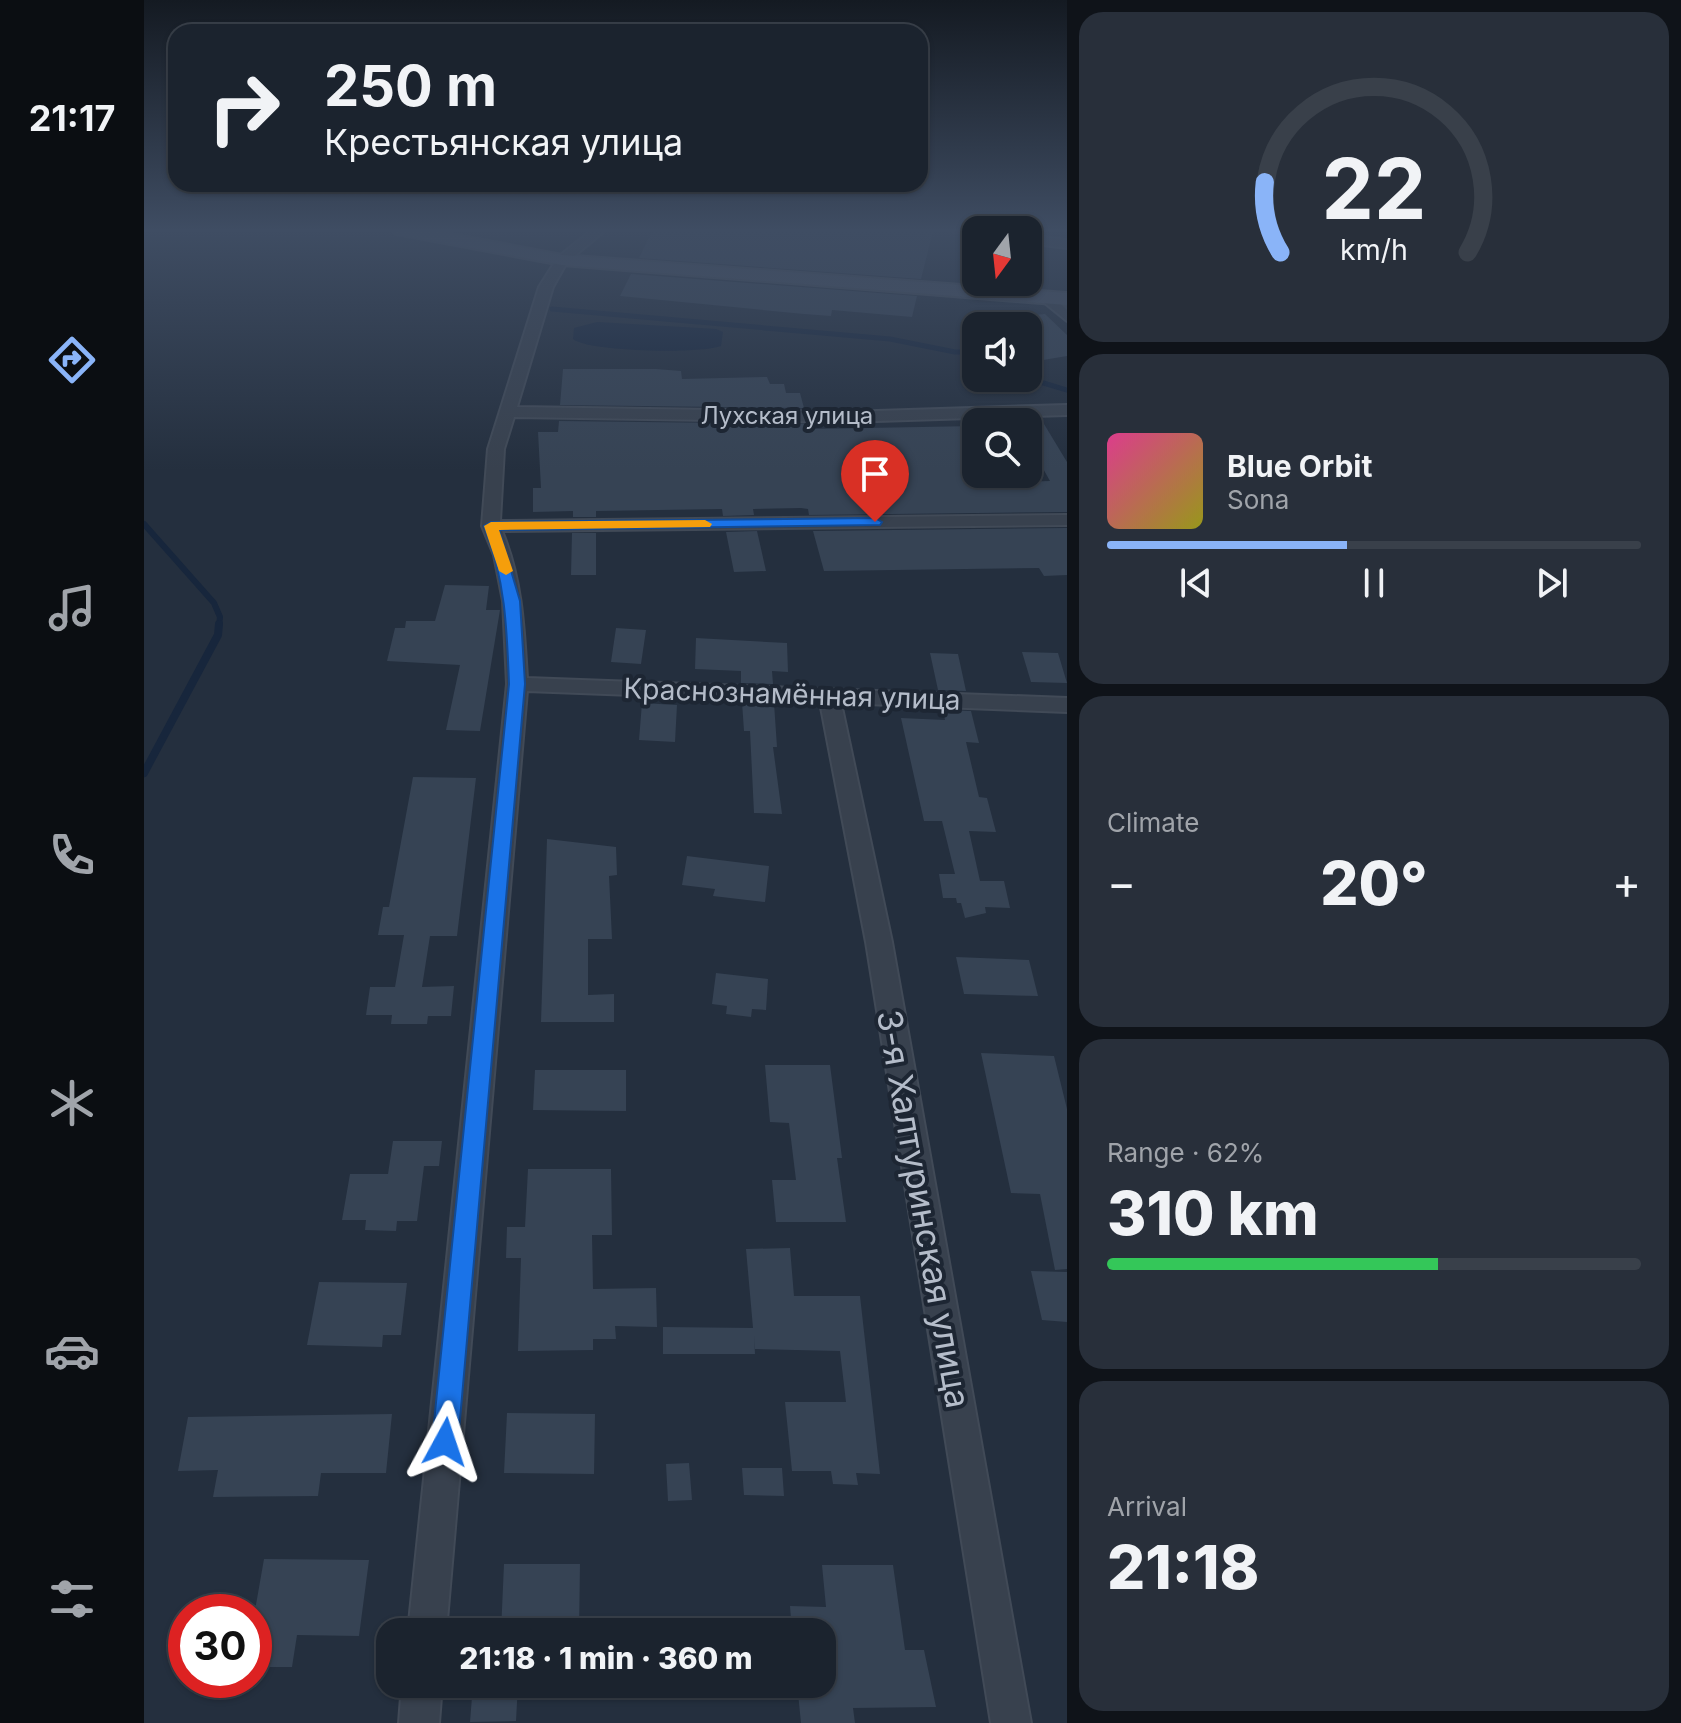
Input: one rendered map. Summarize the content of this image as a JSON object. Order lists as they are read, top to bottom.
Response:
{
  "streets": {
    "street": ["Лухская улица", "Краснознамённая улица", "3-я Халтуринская улица"]
  },
  "crossings": [
    ["Краснознамённая улица", "3-я Халтуринская улица"]
  ],
  "north": "bottom",
  "page": {
    "tabs": "21:17",
    "turn": ["250 m", "Крестьянская улица"],
    "song": ["Blue Orbit", "Sona"],
    "tile": [
      "Climate",
      ["Range · 62%", "310 km"],
      ["Arrival", "21:18"]
    ],
    "heat": ["−", "20°", "+"],
    "limit": "30",
    "trip": "21:18 · 1 min · 360 m",
    "gauge": ["22", "km/h"]
  }
}
